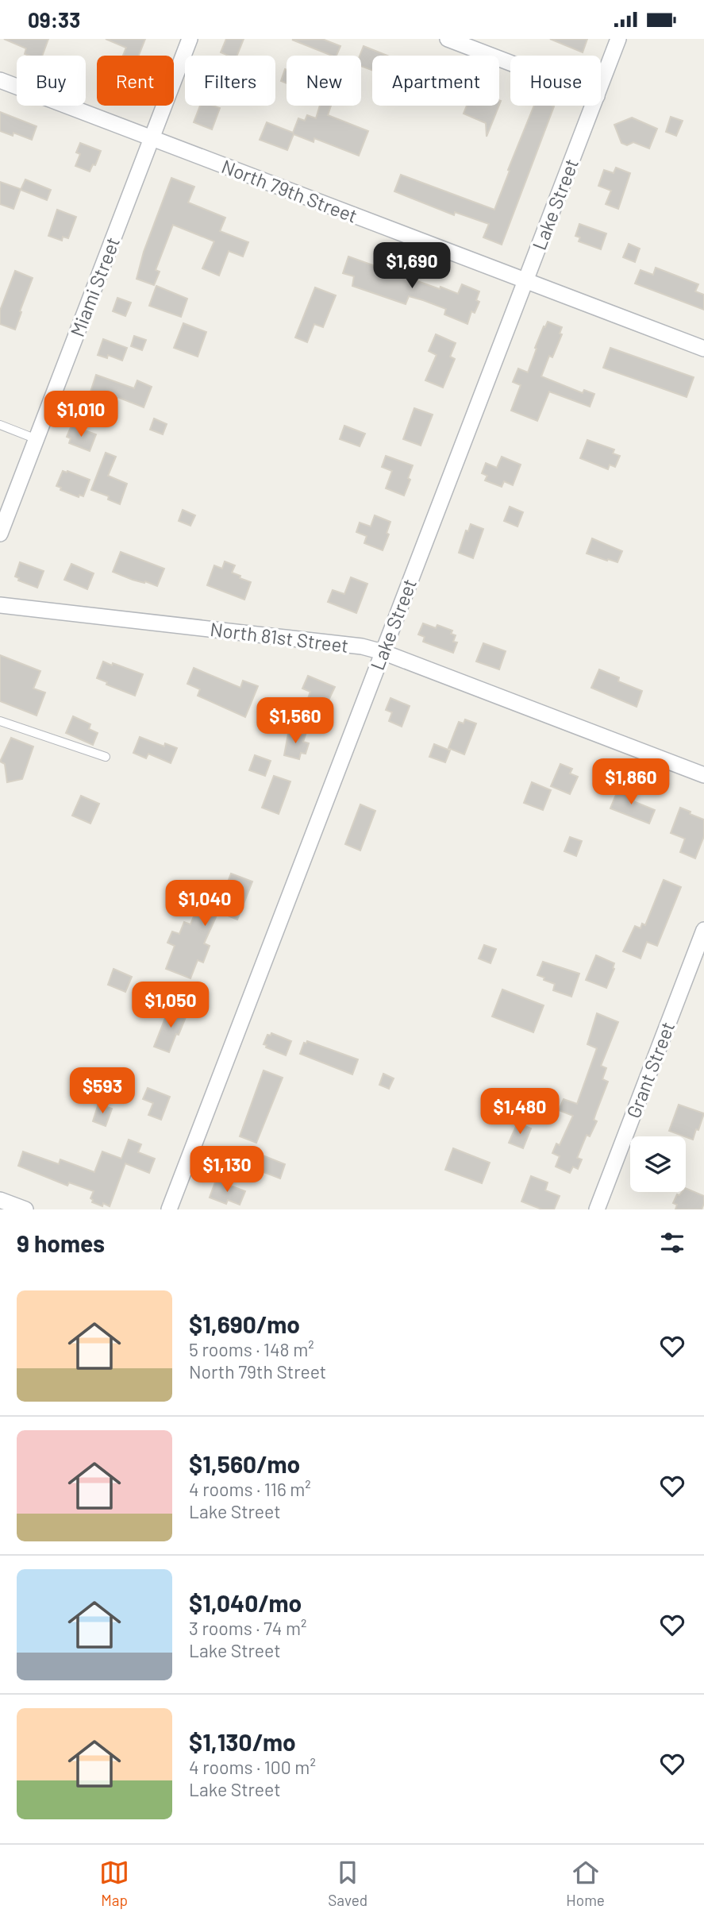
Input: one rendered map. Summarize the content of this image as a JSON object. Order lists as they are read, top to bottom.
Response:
{
  "streets": {
    "street": [
      "North 79th Street",
      "Lake Street",
      "Miami Street",
      "North 81st Street",
      "Grant Street"
    ]
  },
  "crossings": [
    ["North 79th Street", "Lake Street"],
    ["North 79th Street", "Miami Street"],
    ["Lake Street", "North 81st Street"]
  ],
  "page": {
    "status": "09:33",
    "chip": [
      "Buy",
      "Rent",
      "Filters",
      "New",
      "Apartment",
      "House"
    ],
    "price": [
      "$1,690",
      "$1,010",
      "$1,560",
      "$1,860",
      "$1,040",
      "$1,050",
      "$593",
      "$1,480",
      "$1,130"
    ],
    "heading": "9 homes",
    "list": [
      {
        "name": "$1,690/mo",
        "note": "5 rooms · 148 m² · North 79th Street"
      },
      {
        "name": "$1,560/mo",
        "note": "4 rooms · 116 m² · Lake Street"
      },
      {
        "name": "$1,040/mo",
        "note": "3 rooms · 74 m² · Lake Street"
      },
      {
        "name": "$1,130/mo",
        "note": "4 rooms · 100 m² · Lake Street"
      }
    ],
    "tabs": ["Map", "Saved", "Home"]
  }
}
